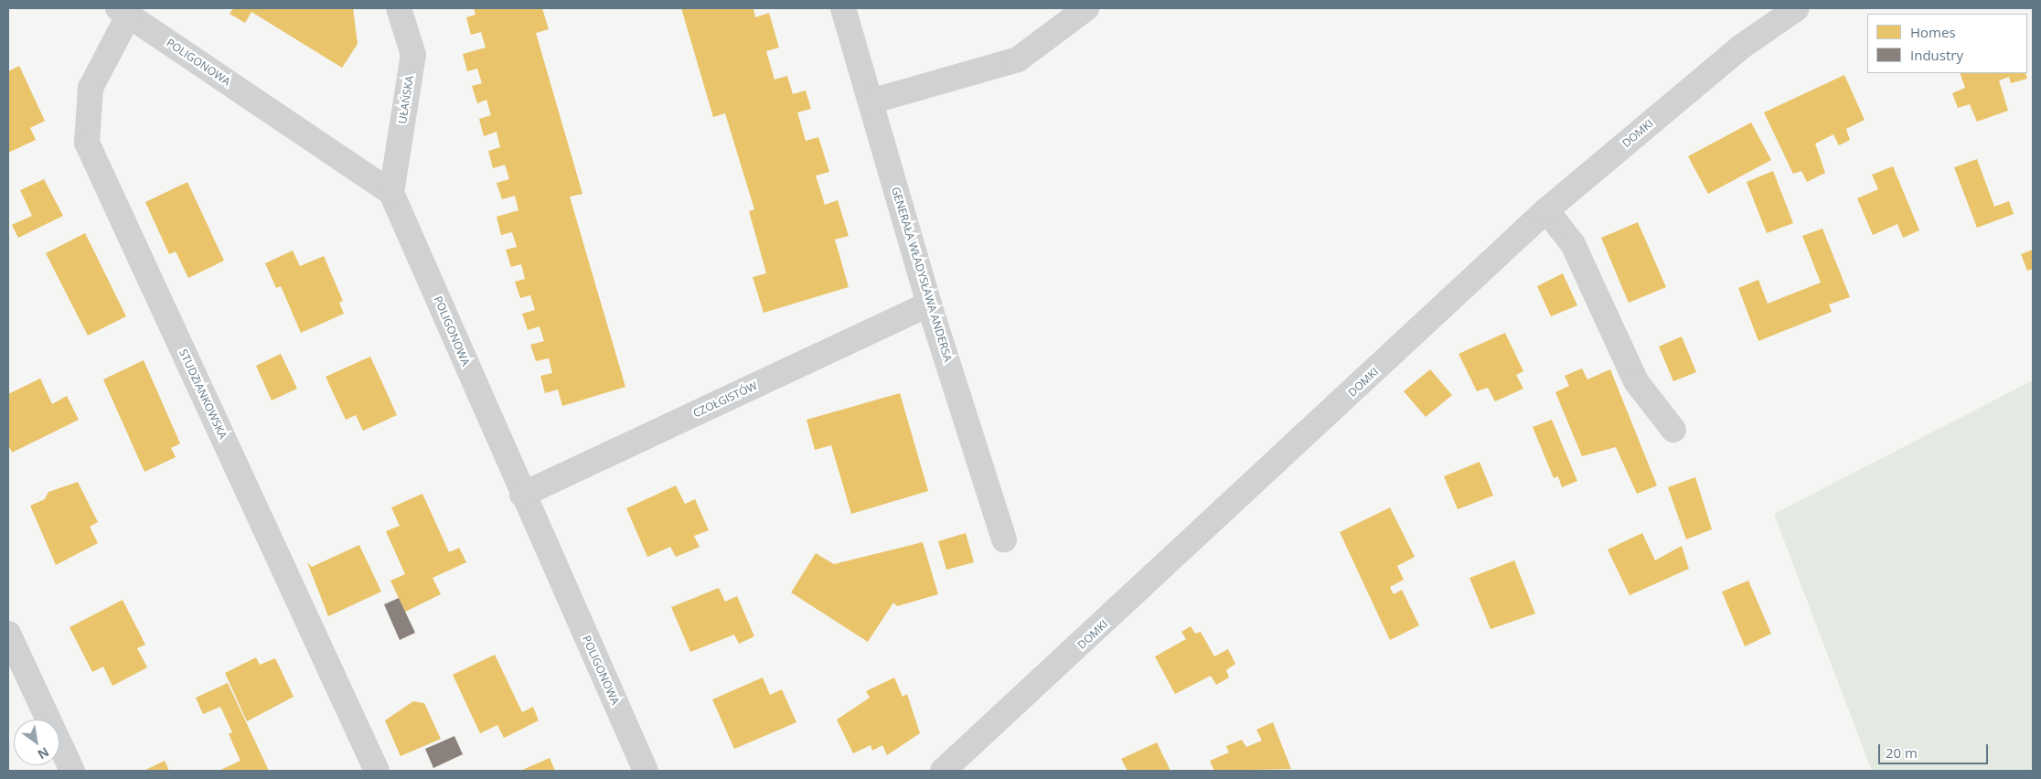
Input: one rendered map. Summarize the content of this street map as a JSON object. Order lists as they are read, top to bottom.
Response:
{
  "streets": {
    "street": [
      "POLIGONOWA",
      "UŁAŃSKA",
      "DOMKI",
      "GENERAŁA WŁADYSŁAWA ANDERSA",
      "STUDZIANKOWSKA",
      "CZOŁGISTÓW"
    ]
  },
  "crossings": [
    ["POLIGONOWA", "UŁAŃSKA"],
    ["POLIGONOWA", "STUDZIANKOWSKA"],
    ["POLIGONOWA", "CZOŁGISTÓW"],
    ["GENERAŁA WŁADYSŁAWA ANDERSA", "CZOŁGISTÓW"]
  ],
  "legend": ["Homes", "Industry"],
  "scale_bar": "20 m",
  "north": "bottom right"
}
